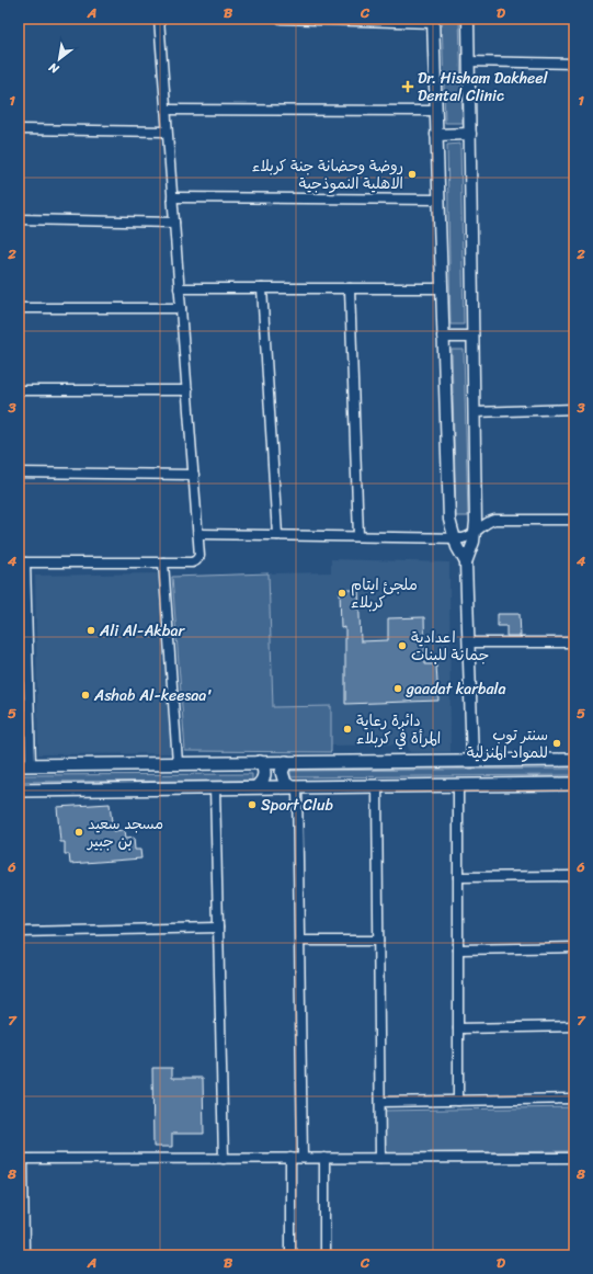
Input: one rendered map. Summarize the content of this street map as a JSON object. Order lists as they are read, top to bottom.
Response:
{
  "places": {
    "health": ["Dr. Hisham Dakheel Dental Clinic"],
    "other": [
      "روضة وحضانة جنة كربلاء الاهلية النموذجية",
      "ملجئ ايتام كربلاء",
      "Ali Al-Akbar",
      "اعدادية جمانة للبنات",
      "gaadat karbala",
      "Ashab Al-keesaa'",
      "دائرة رعاية المرأة في كربلاء",
      "سنتر توب للمواد المنزلية",
      "Sport Club",
      "مسجد سعيد بن جبير"
    ]
  },
  "north": "bottom left",
  "grid": {
    "columns": [
      "A",
      "B",
      "C",
      "D"
    ],
    "rows": [
      "1",
      "2",
      "3",
      "4",
      "5",
      "6",
      "7",
      "8"
    ]
  }
}
